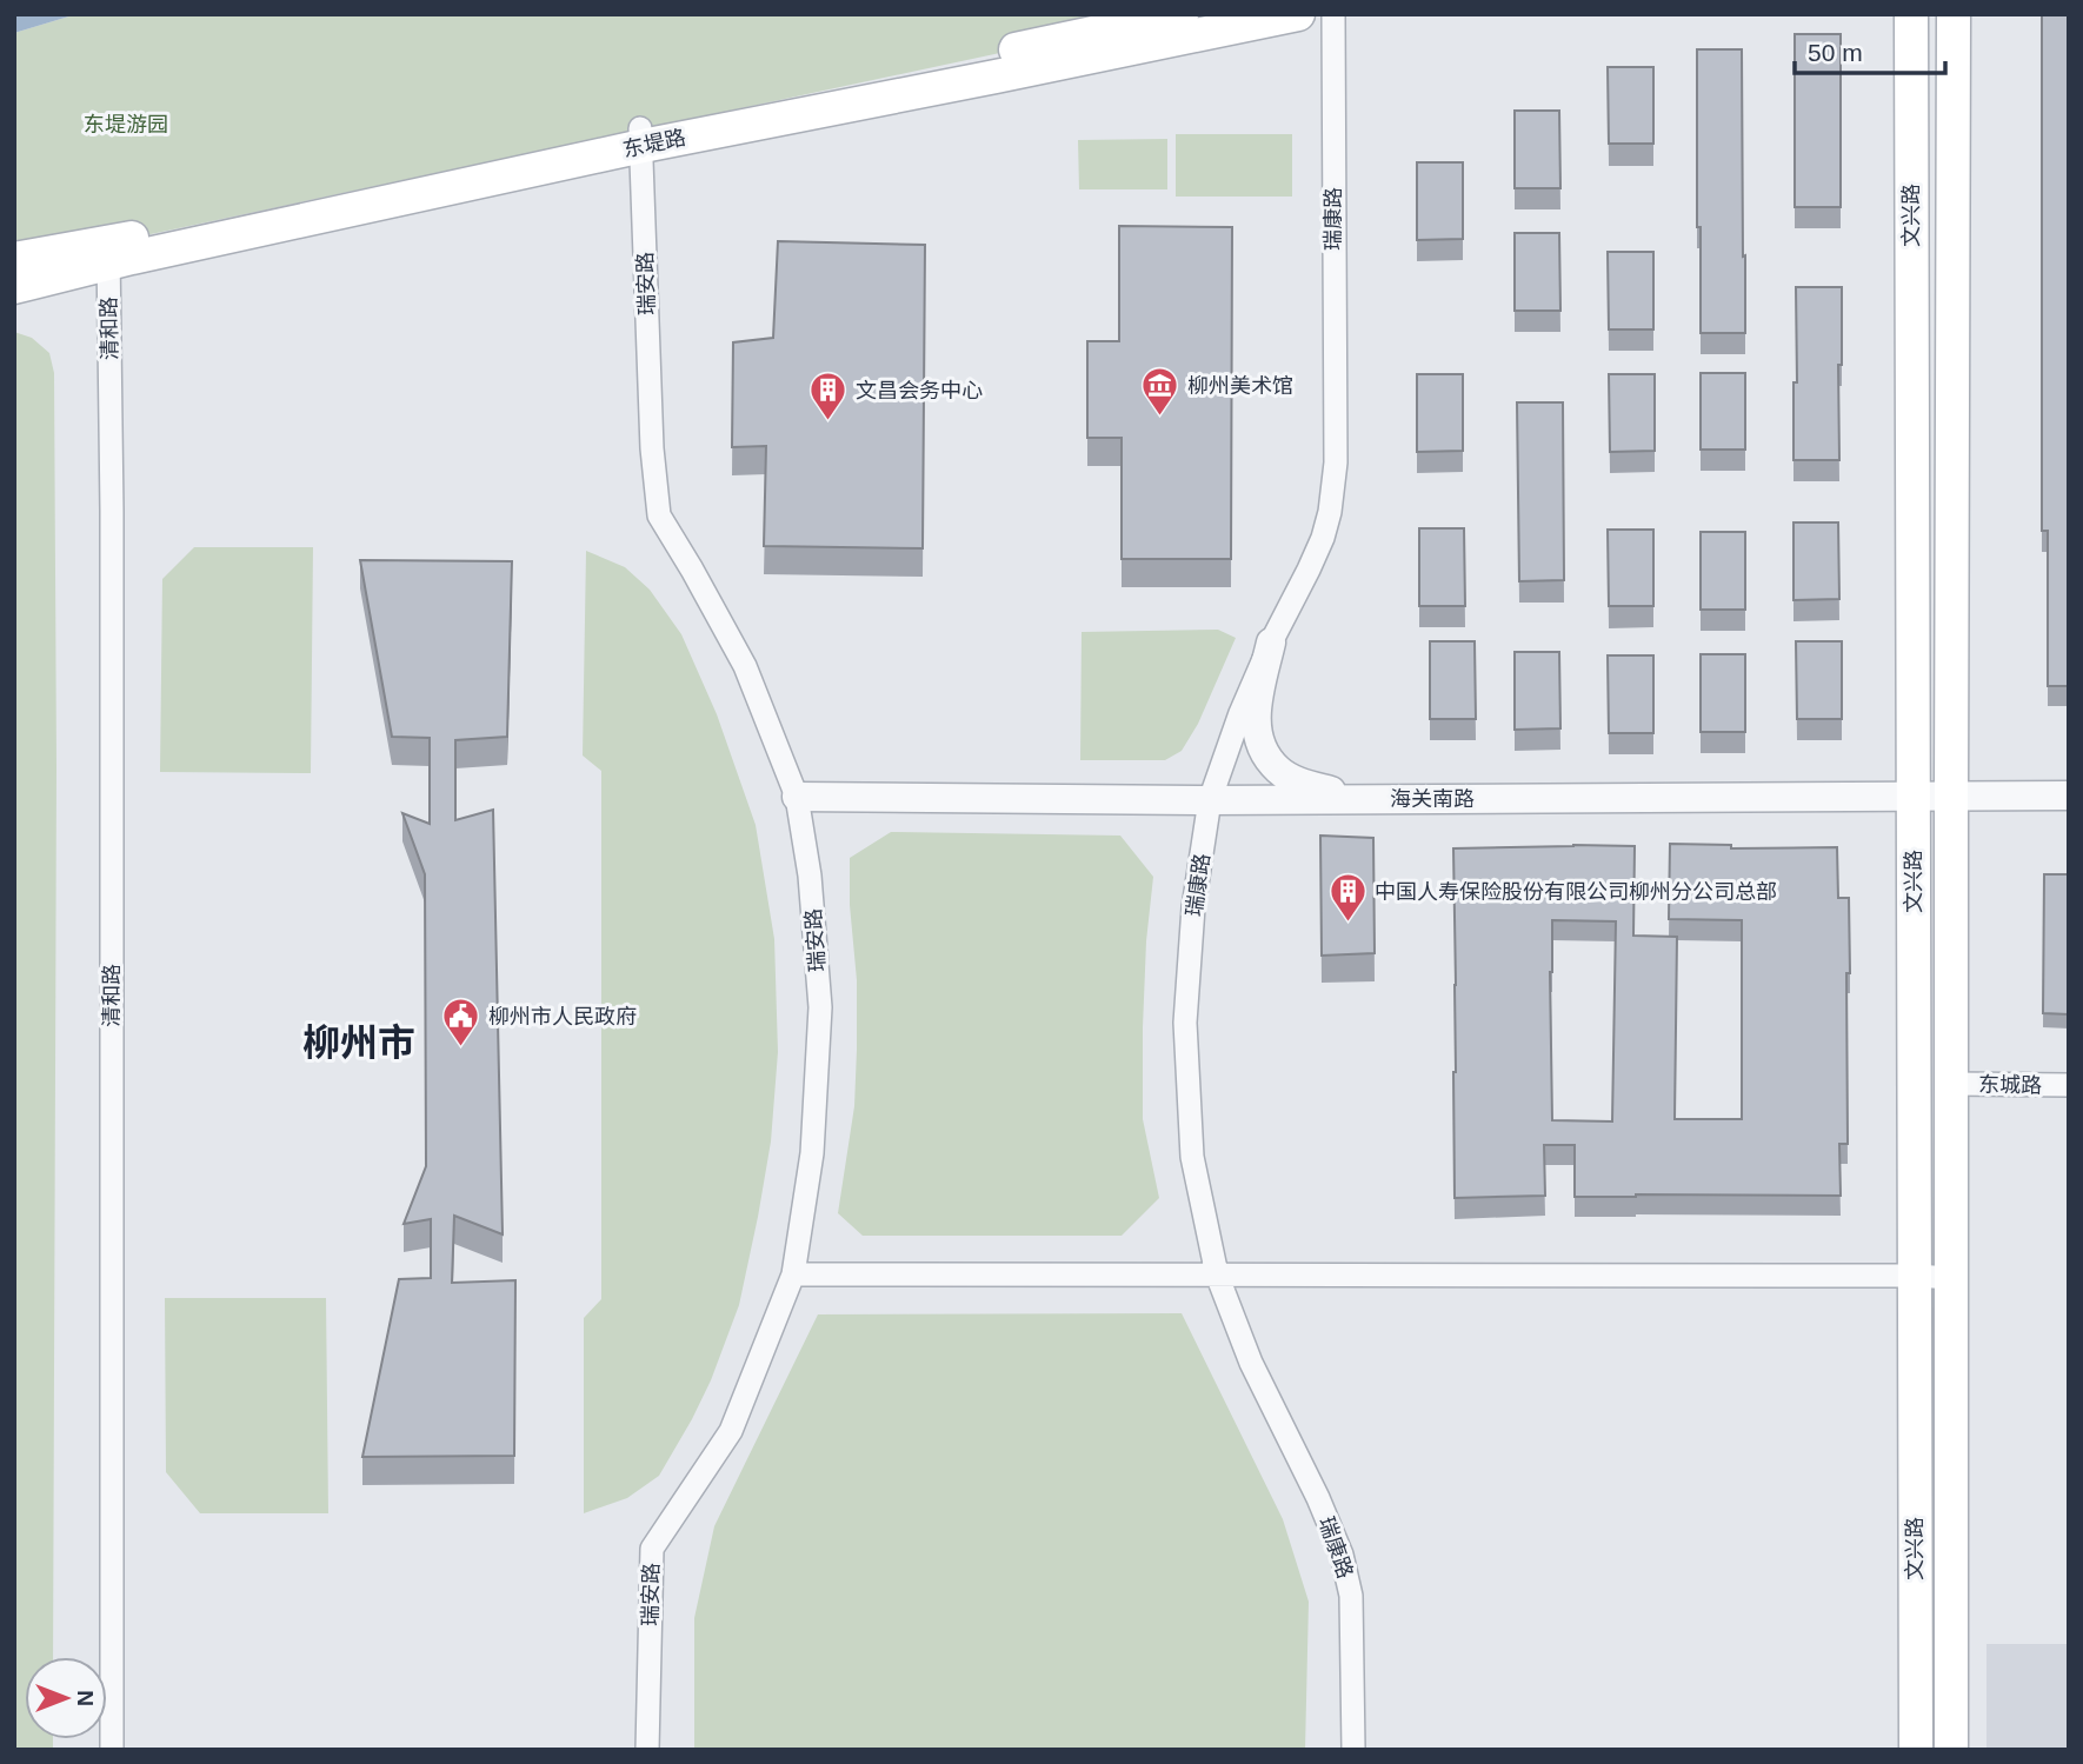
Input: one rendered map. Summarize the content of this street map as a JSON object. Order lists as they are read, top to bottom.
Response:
{
  "streets": {
    "main road": ["东堤路", "文兴路"],
    "street": [
      "瑞康路",
      "瑞安路",
      "清和路",
      "海关南路",
      "东城路"
    ]
  },
  "crossings": [
    ["东堤路", "瑞安路"],
    ["文兴路", "海关南路"],
    ["文兴路", "东城路"],
    ["瑞康路", "海关南路"],
    ["瑞安路", "海关南路"]
  ],
  "districts": ["柳州市"],
  "parks": ["东堤游园"],
  "places": {
    "museum": ["柳州美术馆"],
    "building": ["文昌会务中心", "中国人寿保险股份有限公司柳州分公司总部"],
    "public building": ["柳州市人民政府"]
  },
  "scale_bar": "50 m",
  "north": "right"
}
